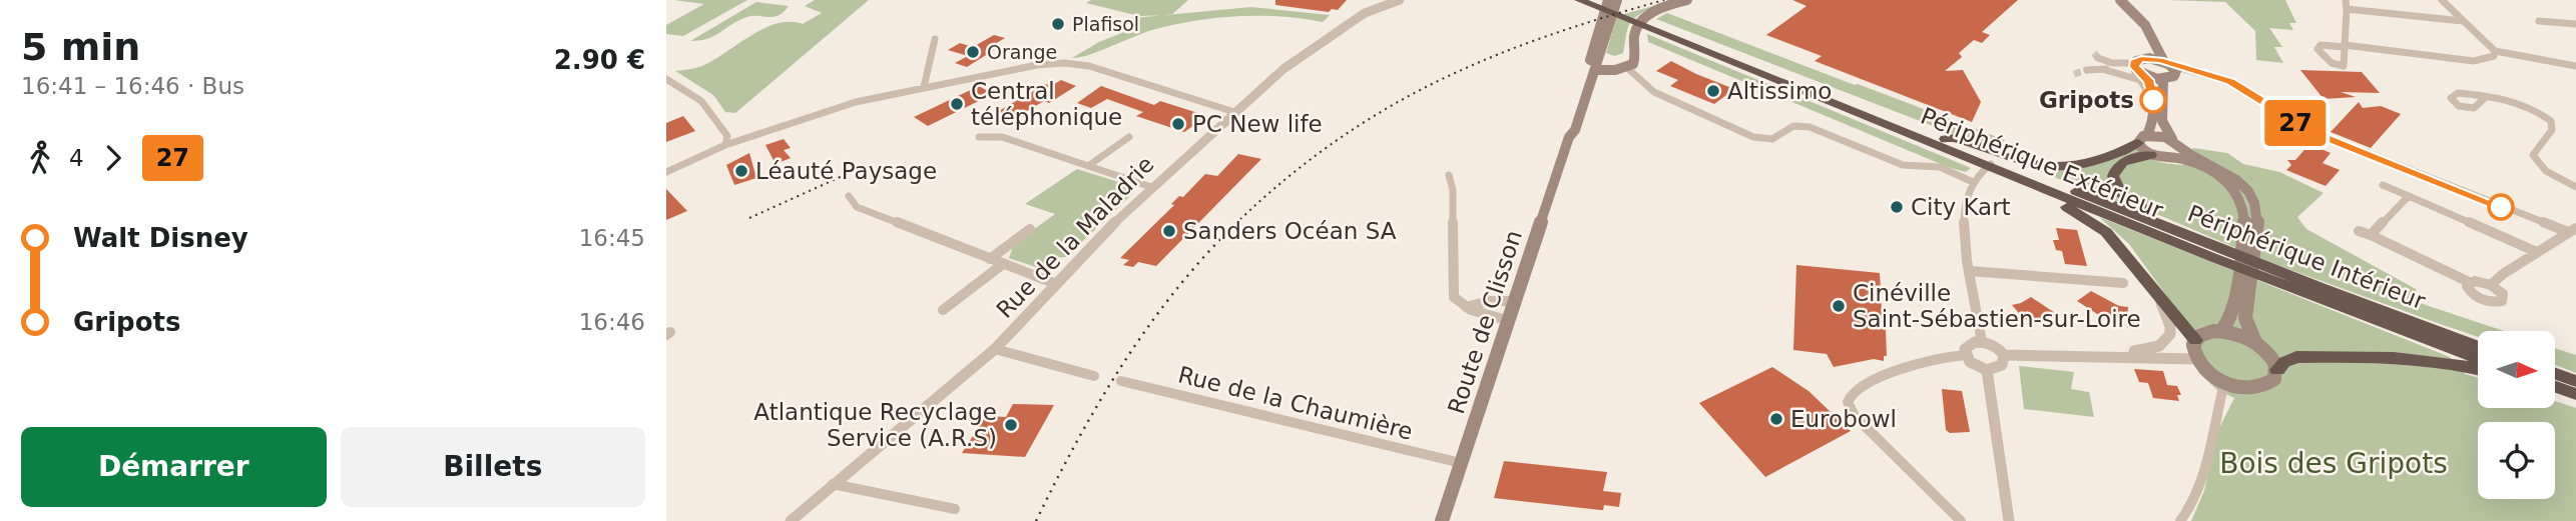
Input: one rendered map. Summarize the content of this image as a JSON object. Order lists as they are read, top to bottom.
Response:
{
  "streets": {
    "highway": ["Périphérique Extérieur", "Périphérique Intérieur"],
    "main road": ["Route de Clisson"],
    "street": ["Rue de la Maladrie", "Rue de la Chaumière"]
  },
  "crossings": [
    ["Périphérique Extérieur", "Périphérique Intérieur"],
    ["Route de Clisson", "Rue de la Chaumière"]
  ],
  "parks": ["Bois des Gripots"],
  "places": [
    "Plafisol",
    "Orange",
    "Altissimo",
    "Gripots",
    "Central téléphonique",
    "PC New life",
    "Léauté Paysage",
    "City Kart",
    "Sanders Océan SA",
    "Cinéville Saint-Sébastien-sur-Loire",
    "Eurobowl",
    "Atlantique Recyclage Service (A.R.S)"
  ],
  "lines": ["bus line 27"],
  "north": "right",
  "page": {
    "heading": ["5 min", "16:41 – 16:46 · Bus", "2.90 €"],
    "on_map": "27",
    "legs": ["4", "27"],
    "list": [
      {
        "name": "Walt Disney",
        "value": "16:45"
      },
      {
        "name": "Gripots",
        "value": "16:46"
      }
    ],
    "buttons": ["Démarrer", "Billets"]
  }
}
